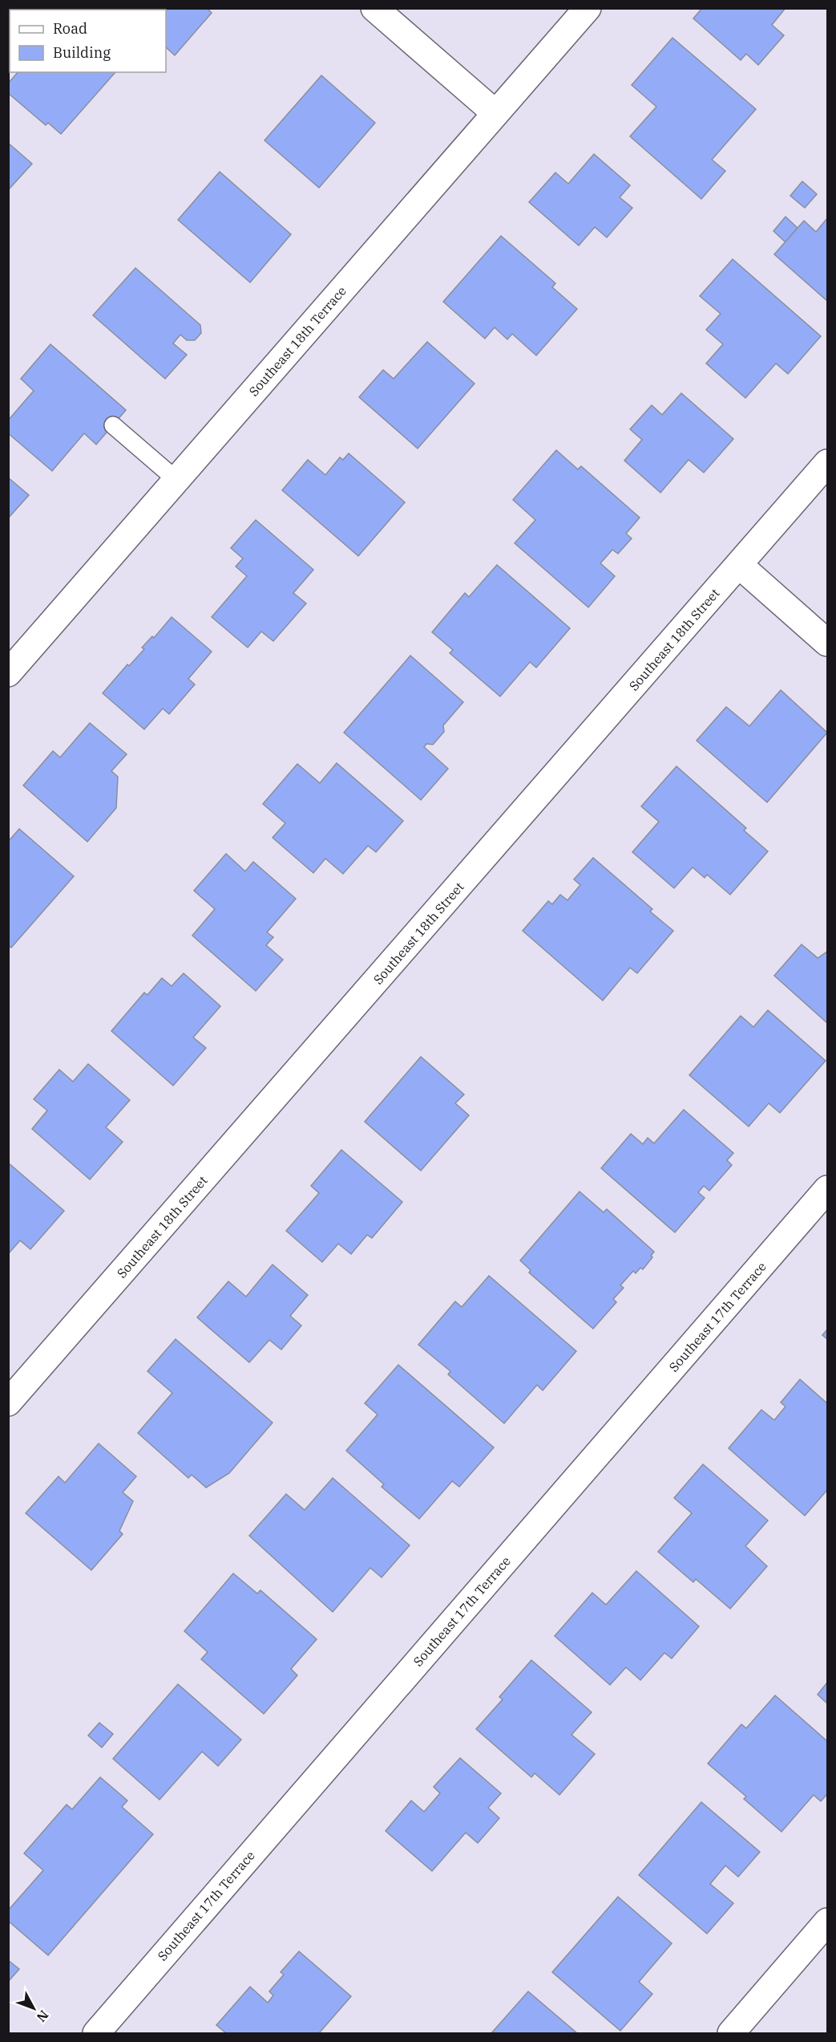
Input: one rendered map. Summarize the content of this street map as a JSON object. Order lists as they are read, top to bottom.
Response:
{
  "streets": {
    "street": ["Southeast 18th Terrace", "Southeast 18th Street", "Southeast 17th Terrace"]
  },
  "legend": ["Road", "Building"],
  "north": "bottom right"
}
